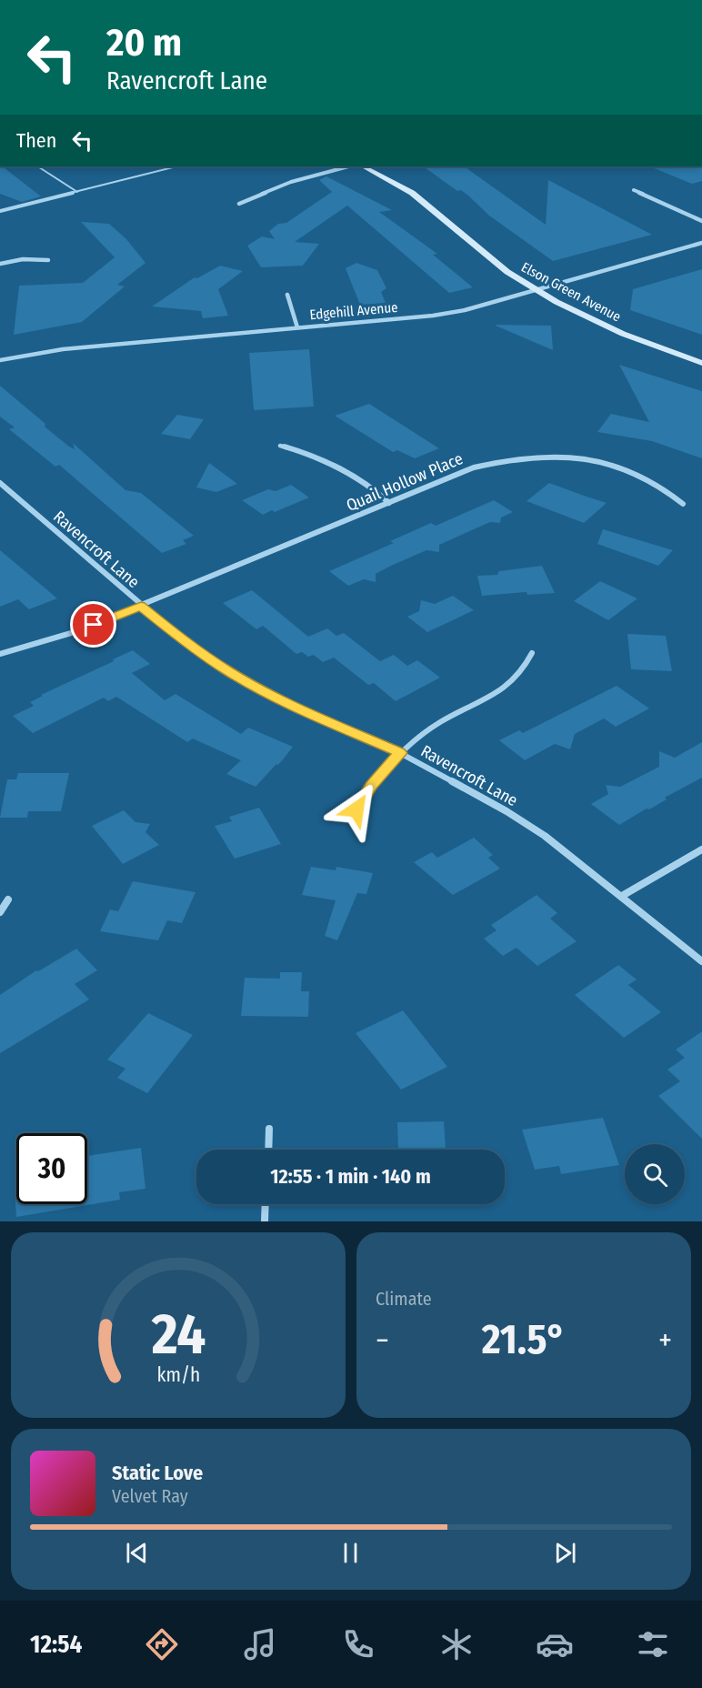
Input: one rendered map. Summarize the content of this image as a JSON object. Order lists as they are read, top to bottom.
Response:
{
  "streets": {
    "street": [
      "Elson Green Avenue",
      "Edgehill Avenue",
      "Quail Hollow Place",
      "Ravencroft Lane"
    ]
  },
  "crossings": [
    ["Elson Green Avenue", "Edgehill Avenue"],
    ["Quail Hollow Place", "Ravencroft Lane"]
  ],
  "page": {
    "turn": ["20 m", "Ravencroft Lane"],
    "then": "Then",
    "limit": "30",
    "trip": "12:55 · 1 min · 140 m",
    "tile": "Climate",
    "heat": ["−", "21.5°", "+"],
    "song": ["Static Love", "Velvet Ray"],
    "tabs": "12:54",
    "gauge": ["24", "km/h"]
  }
}
